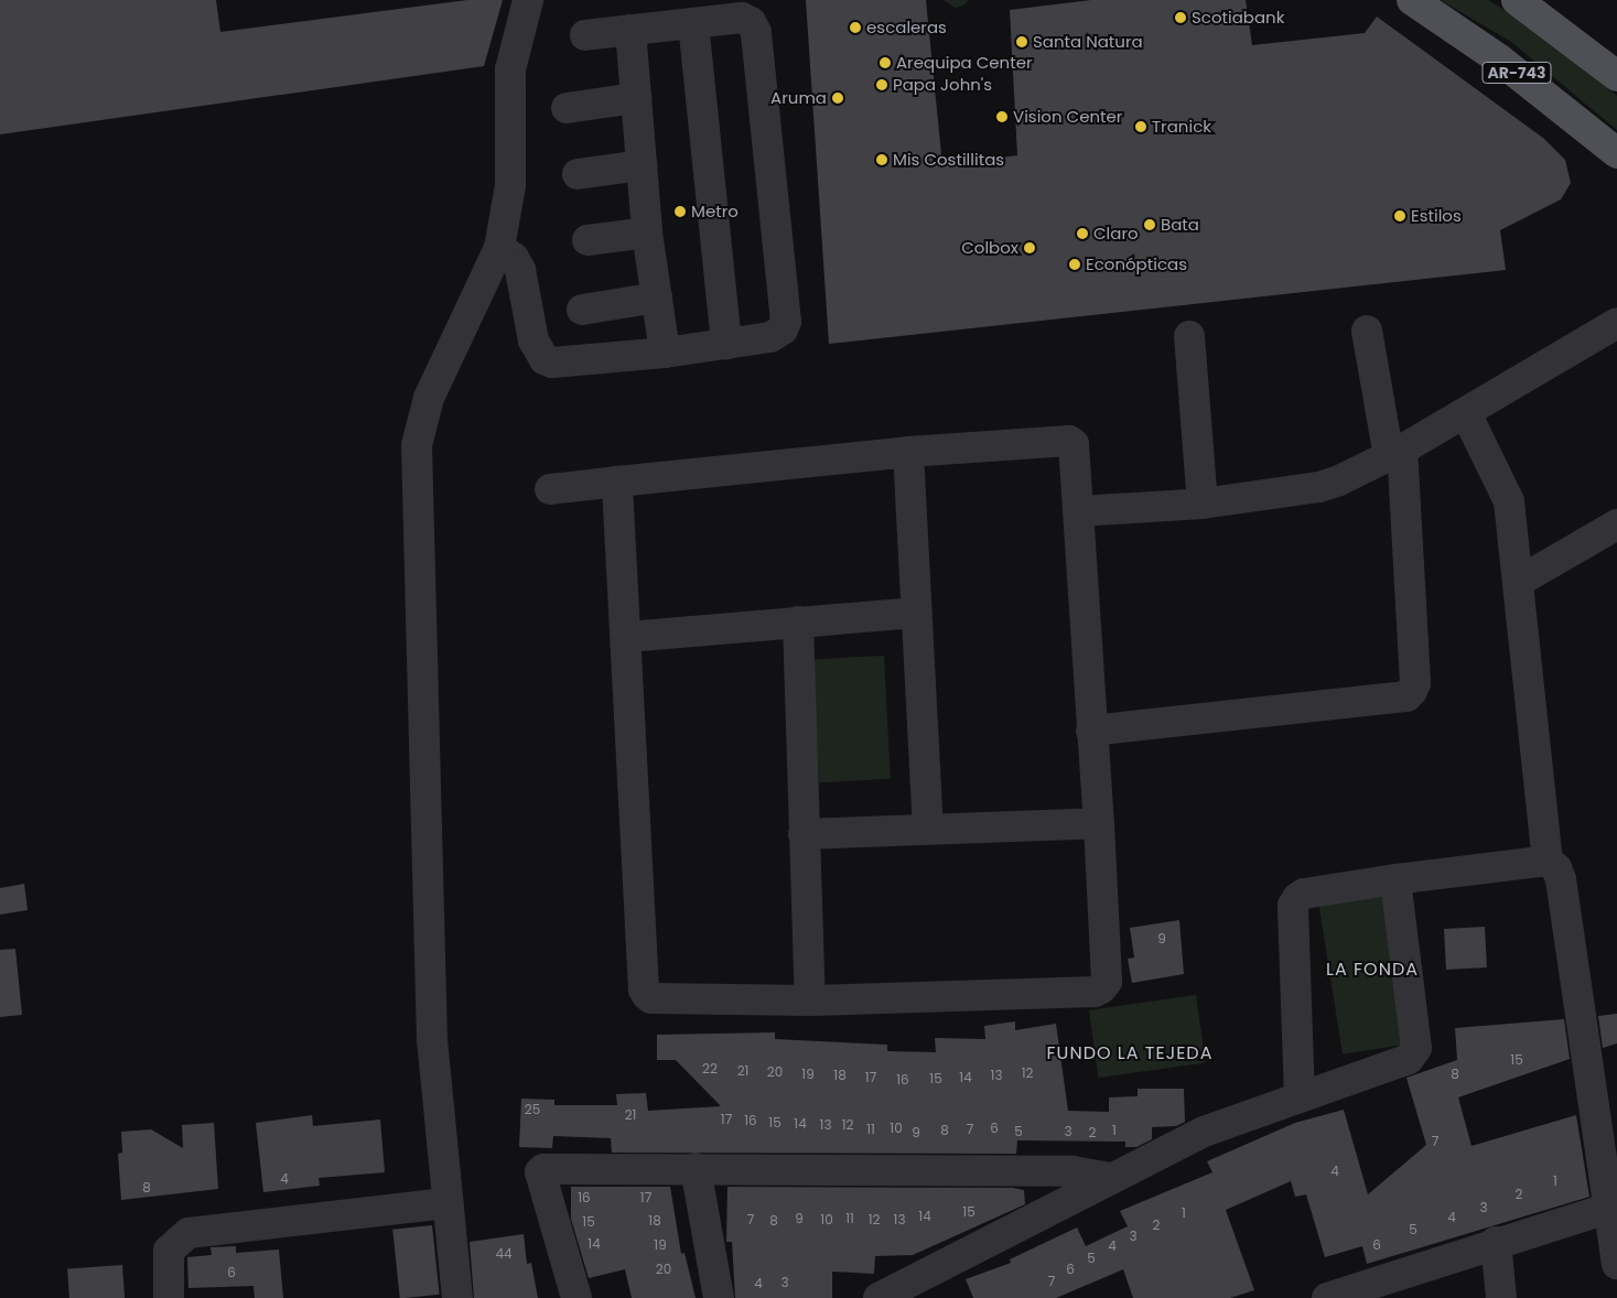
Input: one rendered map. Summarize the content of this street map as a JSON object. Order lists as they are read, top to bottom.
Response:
{
  "streets": {
    "main road": ["AR-743"]
  },
  "districts": ["LA FONDA", "FUNDO LA TEJEDA"],
  "places": [
    "Scotiabank",
    "escaleras",
    "Santa Natura",
    "Arequipa Center",
    "Papa John's",
    "Aruma",
    "Vision Center",
    "Tranick",
    "Mis Costillitas",
    "Metro",
    "Estilos",
    "Bata",
    "Claro",
    "Colbox",
    "Econópticas"
  ],
  "house_numbers": [
    "9",
    "15",
    "22",
    "21",
    "20",
    "12",
    "19",
    "8",
    "18",
    "13",
    "17",
    "14",
    "15",
    "16",
    "25",
    "21",
    "17",
    "16",
    "15",
    "14",
    "13",
    "12",
    "10",
    "6",
    "11",
    "7",
    "8",
    "1",
    "5",
    "3",
    "9",
    "2",
    "7",
    "4",
    "4",
    "1",
    "8",
    "2",
    "16",
    "17",
    "3",
    "15",
    "1",
    "14",
    "4",
    "9",
    "11",
    "7",
    "10",
    "12",
    "13",
    "18",
    "8",
    "15",
    "2",
    "5",
    "3",
    "14",
    "19",
    "6",
    "4",
    "44",
    "5",
    "20",
    "6",
    "6",
    "7",
    "3",
    "4"
  ]
}
